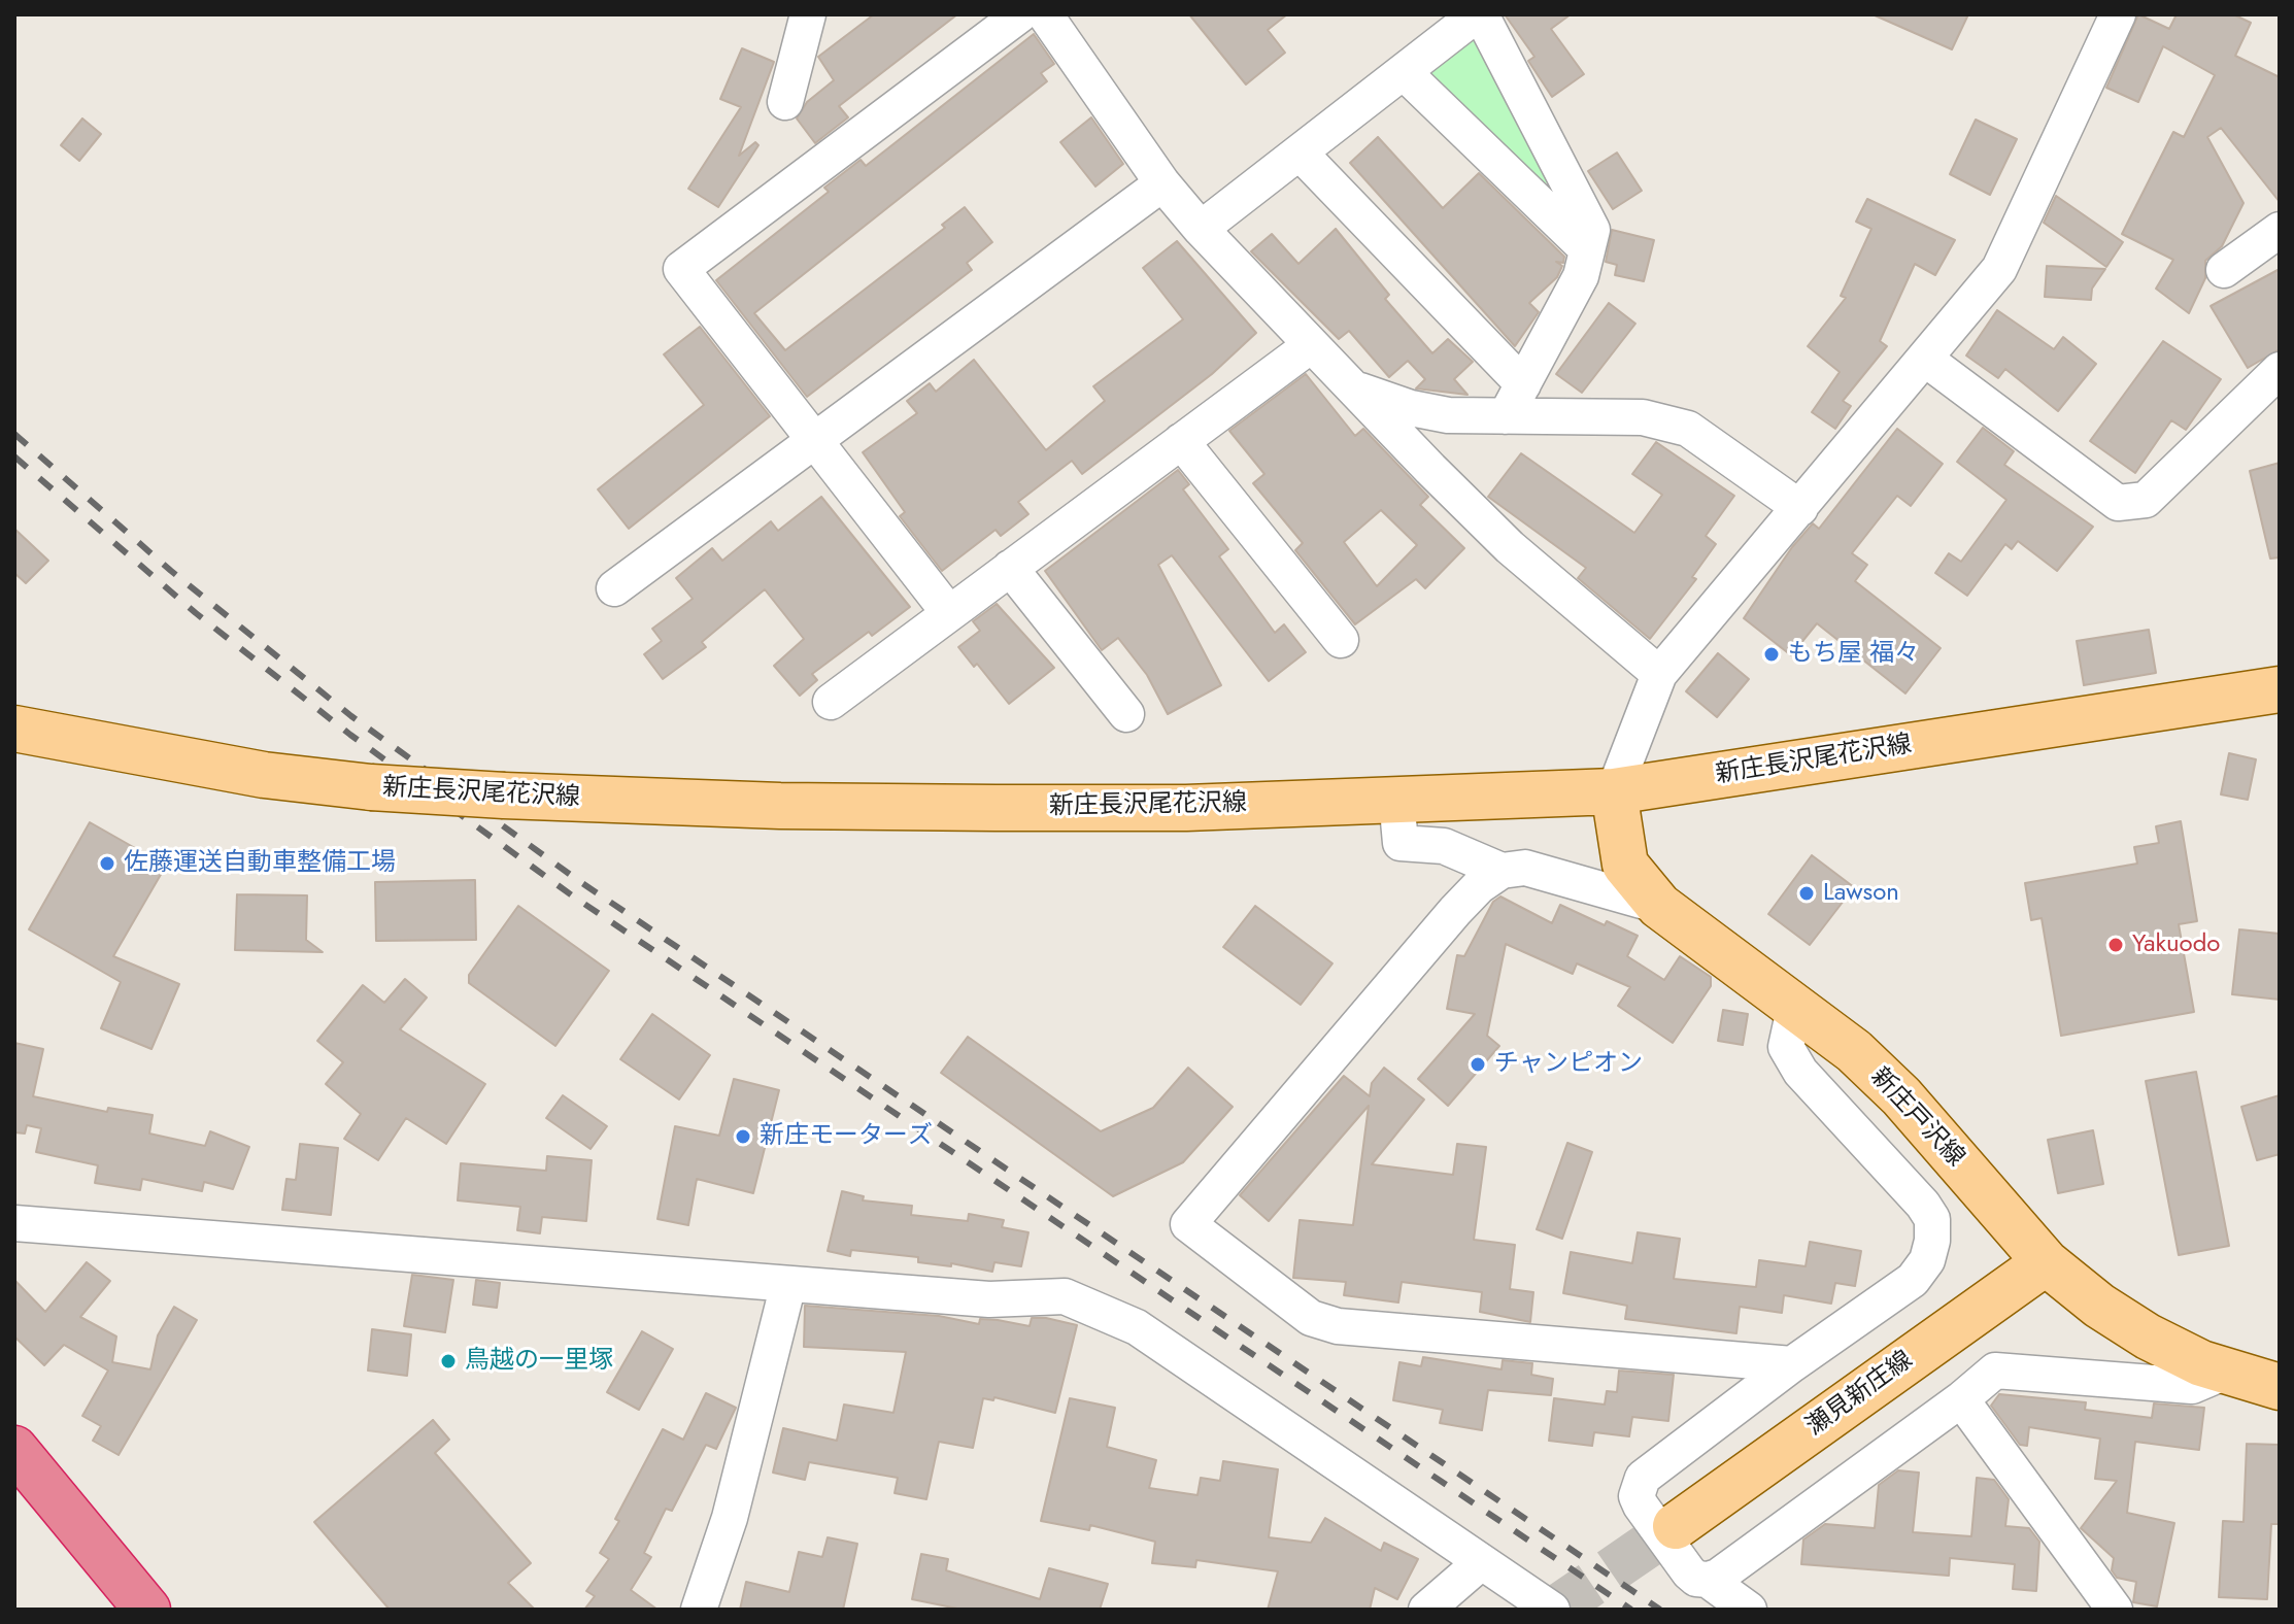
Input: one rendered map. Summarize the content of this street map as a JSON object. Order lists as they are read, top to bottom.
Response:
{
  "streets": {
    "main road": ["新庄長沢尾花沢線", "新庄戸沢線", "瀬見新庄線"]
  },
  "crossings": [
    ["新庄長沢尾花沢線", "新庄戸沢線"],
    ["新庄戸沢線", "瀬見新庄線"]
  ],
  "places": [
    "もち屋 福々",
    "佐藤運送自動車整備工場",
    "Lawson",
    "Yakuodo",
    "チャンピオン",
    "新庄モーターズ",
    "鳥越の一里塚"
  ]
}
